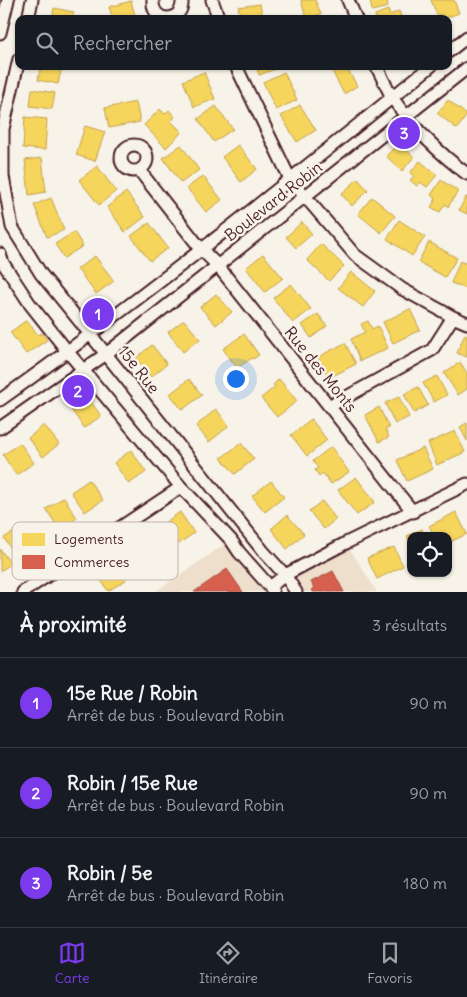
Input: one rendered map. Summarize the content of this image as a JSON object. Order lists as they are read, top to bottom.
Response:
{
  "streets": {
    "street": ["Boulevard Robin", "15e Rue", "Rue des Monts"]
  },
  "crossings": [
    ["Boulevard Robin", "15e Rue"],
    ["Boulevard Robin", "Rue des Monts"]
  ],
  "legend": ["Logements", "Commerces"],
  "page": {
    "search": "Rechercher",
    "pins": ["3", "1", "2"],
    "heading": ["À proximité", "3 résultats"],
    "list": [
      {
        "mark": "1",
        "name": "15e Rue / Robin",
        "note": "Arrêt de bus · Boulevard Robin",
        "value": "90 m"
      },
      {
        "mark": "2",
        "name": "Robin / 15e Rue",
        "note": "Arrêt de bus · Boulevard Robin",
        "value": "90 m"
      },
      {
        "mark": "3",
        "name": "Robin / 5e",
        "note": "Arrêt de bus · Boulevard Robin",
        "value": "180 m"
      }
    ],
    "nav": ["Carte", "Itinéraire", "Favoris"]
  }
}
